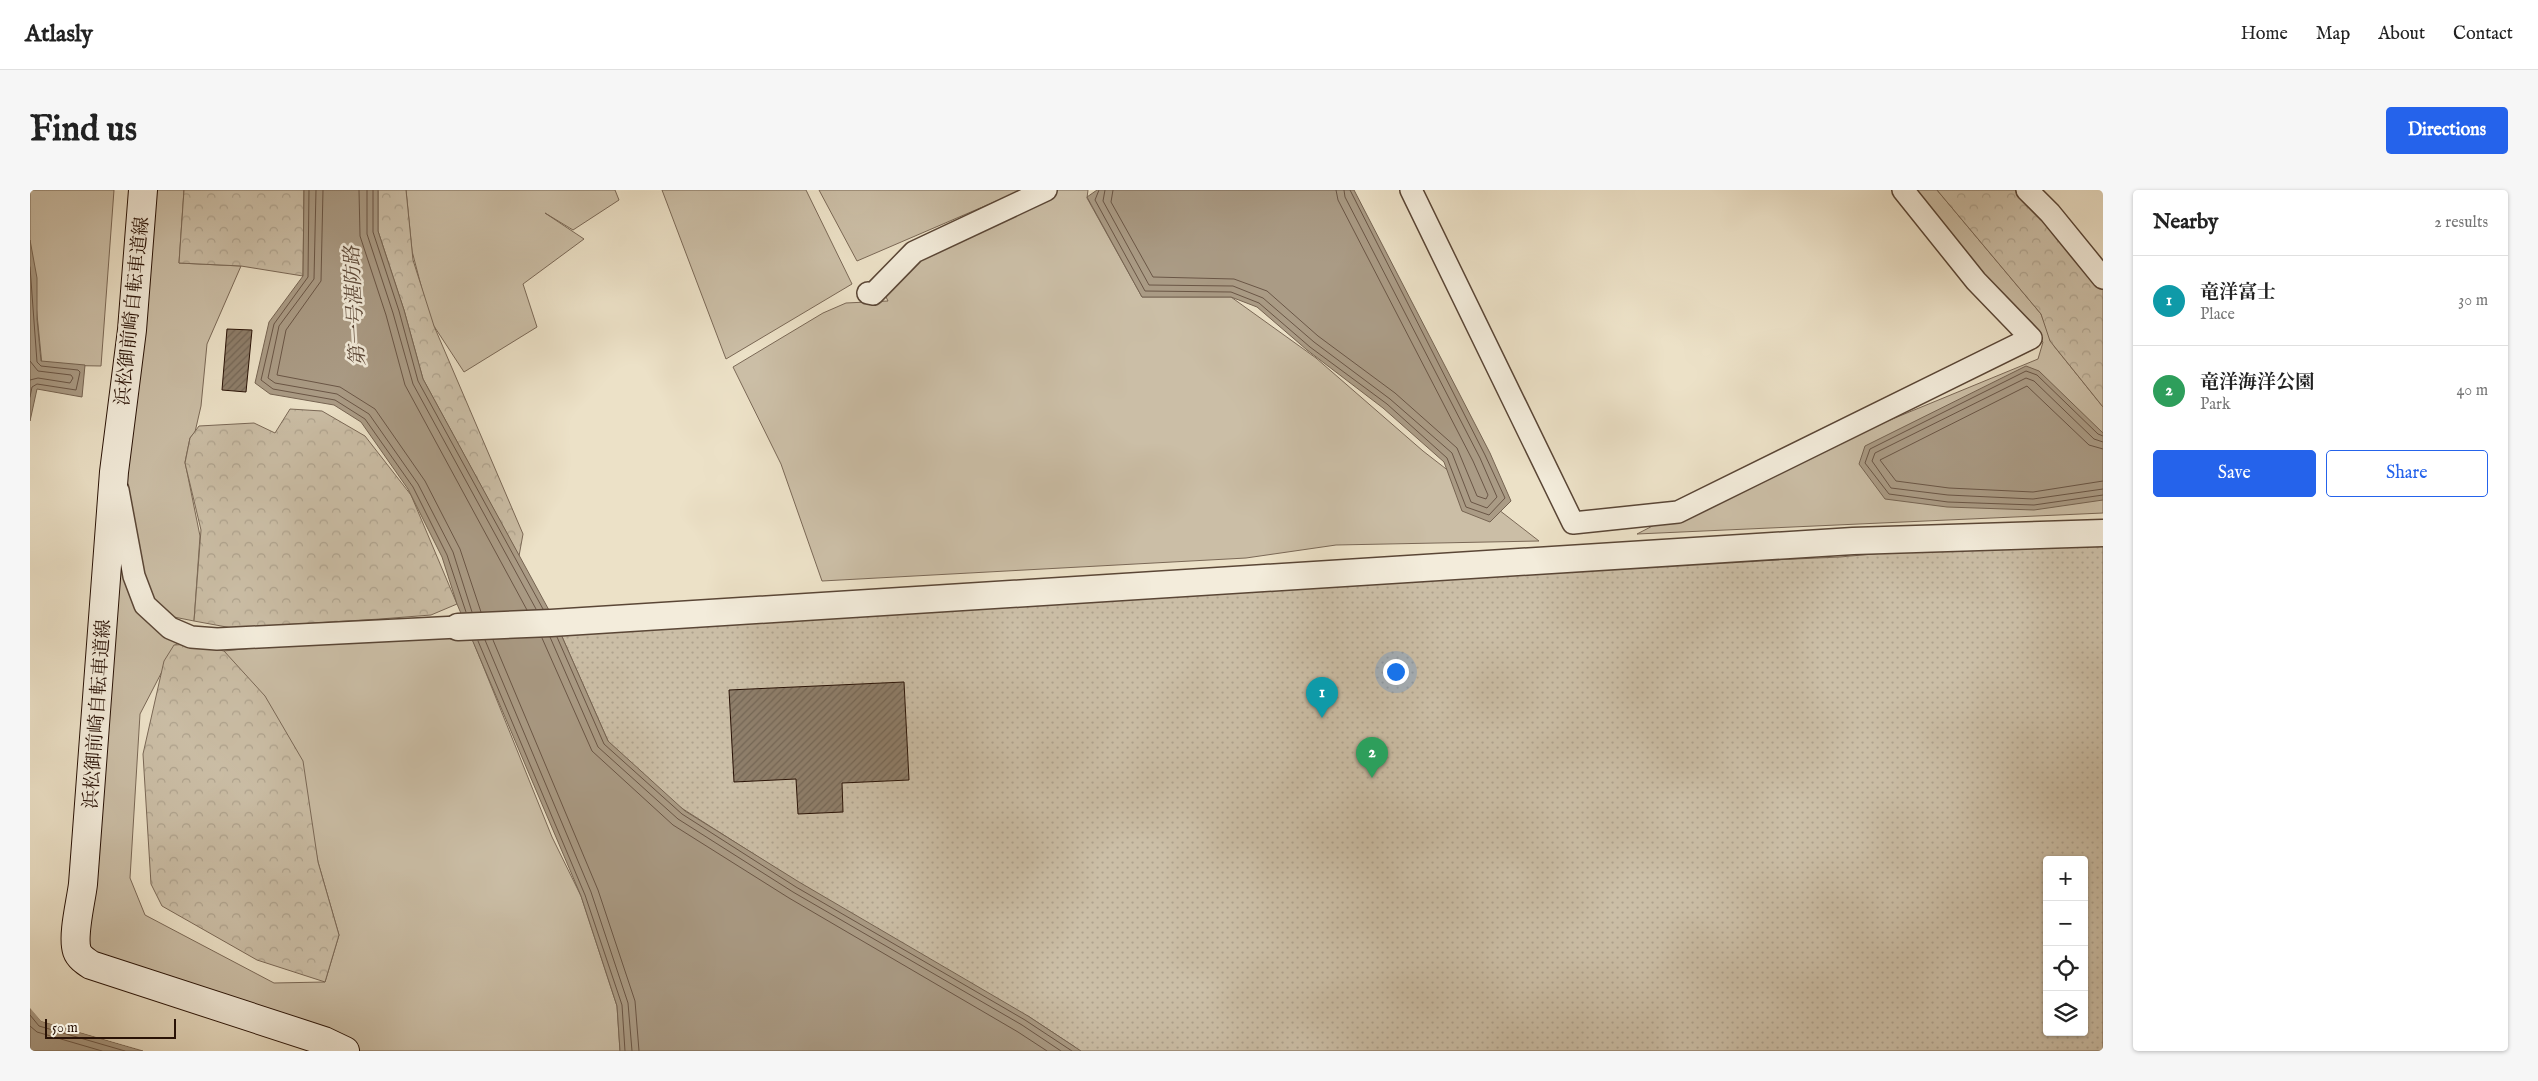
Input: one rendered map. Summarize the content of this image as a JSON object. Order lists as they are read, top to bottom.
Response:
{
  "streets": {
    "main road": ["浜松御前崎自転車道線"]
  },
  "water": ["第一号湛防路"],
  "scale_bar": "50 m",
  "page": {
    "header": "Atlasly",
    "nav": [
      "Home",
      "Map",
      "About",
      "Contact"
    ],
    "buttons": [
      "Directions",
      ["Save", "Share"]
    ],
    "title": "Find us",
    "heading": ["Nearby", "2 results"],
    "list": [
      {
        "mark": "1",
        "name": "竜洋富士",
        "note": "Place",
        "value": "30 m"
      },
      {
        "mark": "2",
        "name": "竜洋海洋公園",
        "note": "Park",
        "value": "40 m"
      }
    ],
    "pins": ["1", "2"],
    "map_buttons": ["+", "−"],
    "scale": "50 m"
  }
}
